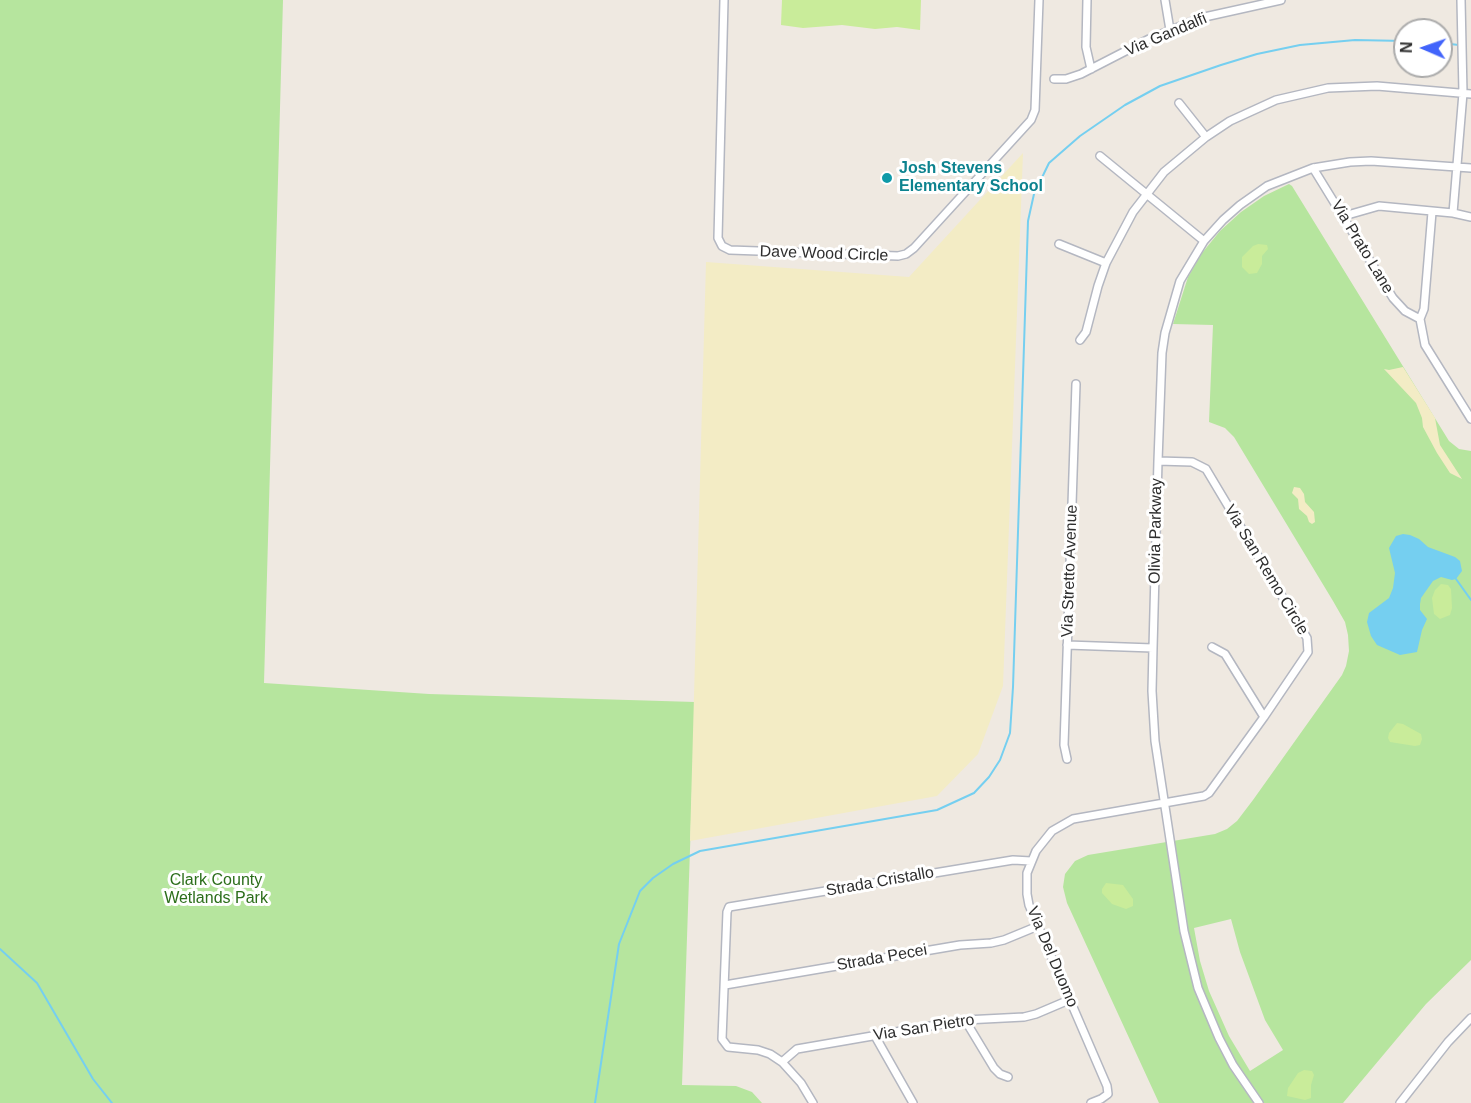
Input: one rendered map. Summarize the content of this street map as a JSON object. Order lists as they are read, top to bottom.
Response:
{
  "streets": {
    "street": [
      "Via Gandalfi",
      "Via Prato Lane",
      "Dave Wood Circle",
      "Olivia Parkway",
      "Via San Remo Circle",
      "Via Stretto Avenue",
      "Strada Cristallo",
      "Via Del Duomo",
      "Strada Pecei",
      "Via San Pietro"
    ]
  },
  "crossings": [
    ["Via Prato Lane", "Olivia Parkway"],
    ["Olivia Parkway", "Via San Remo Circle"],
    ["Olivia Parkway", "Via Del Duomo"],
    ["Via San Remo Circle", "Via Del Duomo"],
    ["Strada Cristallo", "Via Del Duomo"],
    ["Strada Cristallo", "Strada Pecei"],
    ["Via Del Duomo", "Strada Pecei"],
    ["Via Del Duomo", "Via San Pietro"]
  ],
  "parks": ["Clark County Wetlands Park"],
  "places": ["Josh Stevens Elementary School"],
  "north": "left"
}
